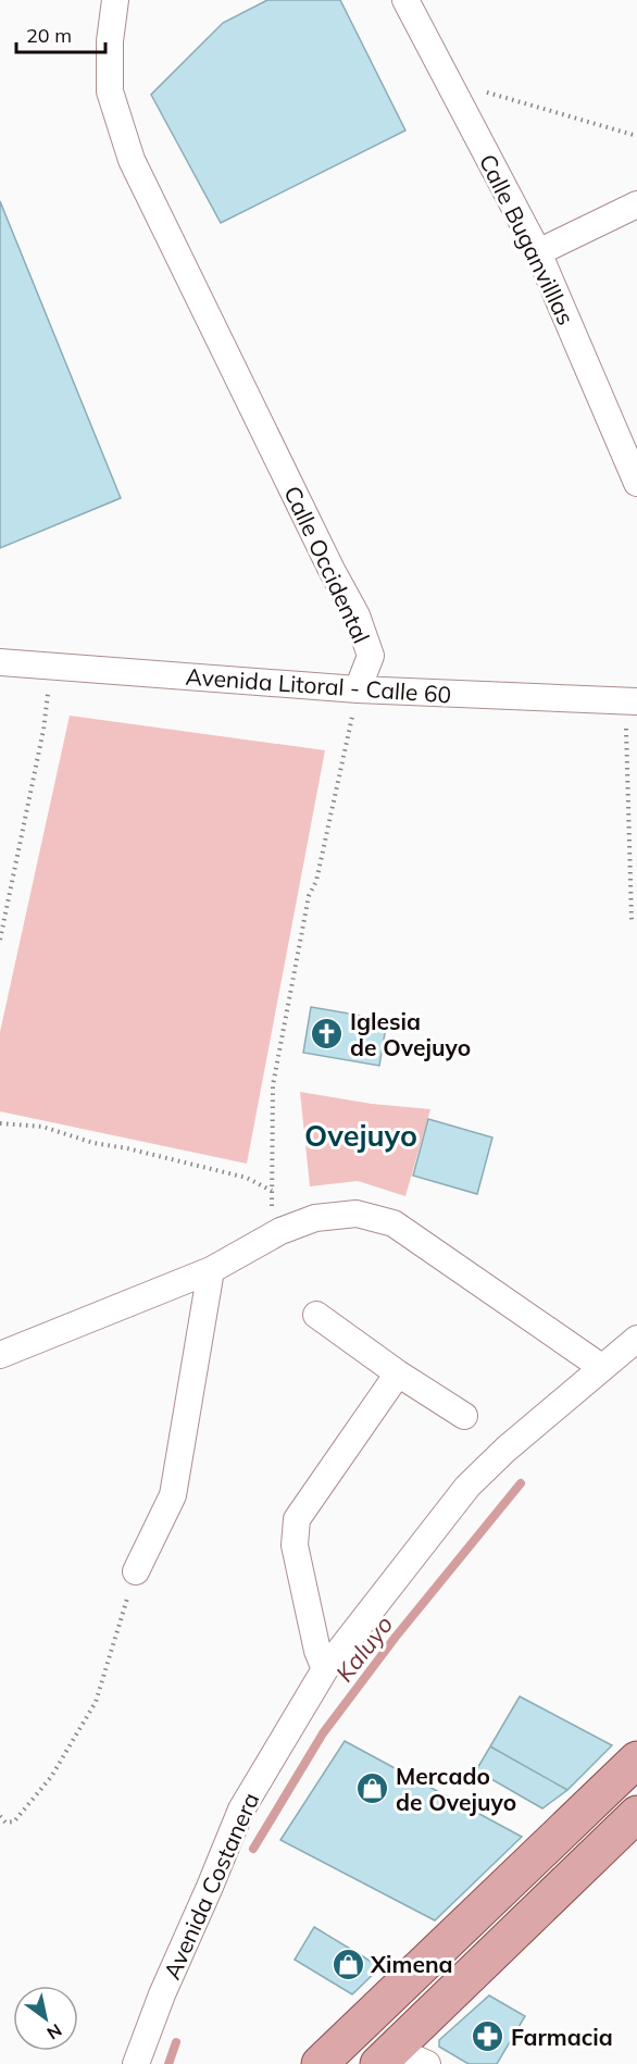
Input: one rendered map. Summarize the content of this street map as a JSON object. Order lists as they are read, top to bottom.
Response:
{
  "streets": {
    "street": [
      "Calle Buganvilllas",
      "Calle Occidental",
      "Avenida Litoral - Calle 60",
      "Avenida Costanera"
    ]
  },
  "crossings": [
    ["Calle Occidental", "Avenida Litoral - Calle 60"]
  ],
  "districts": ["Ovejuyo"],
  "water": ["Kaluyo"],
  "places": {
    "church": ["Iglesia de Ovejuyo"],
    "shop": ["Mercado de Ovejuyo", "Ximena"],
    "pharmacy": ["Farmacia"]
  },
  "scale_bar": "20 m",
  "north": "bottom right"
}
